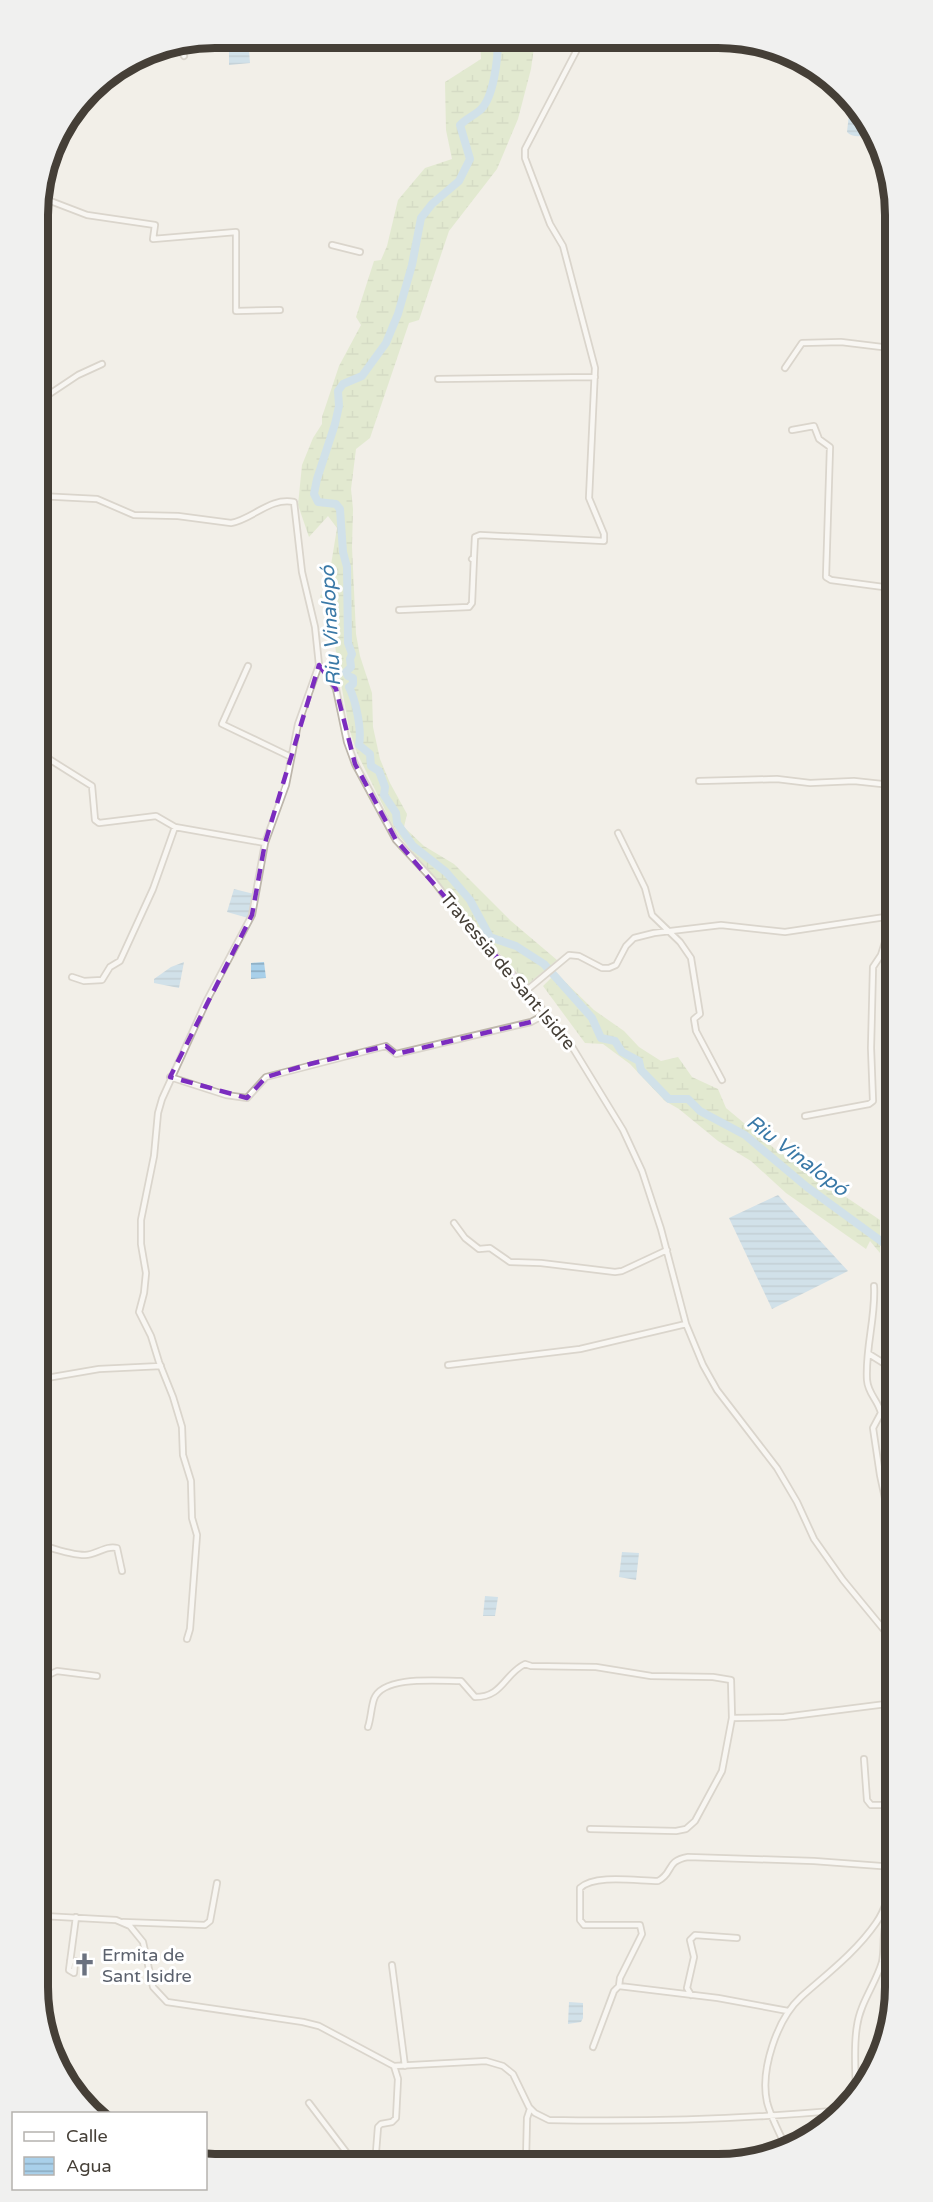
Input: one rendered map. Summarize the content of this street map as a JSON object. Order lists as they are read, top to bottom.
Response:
{
  "streets": {
    "street": ["Travessia de Sant Isidre"]
  },
  "water": ["Riu Vinalopó"],
  "places": {
    "church": ["Ermita de Sant Isidre"]
  },
  "legend": ["Calle", "Agua"]
}
